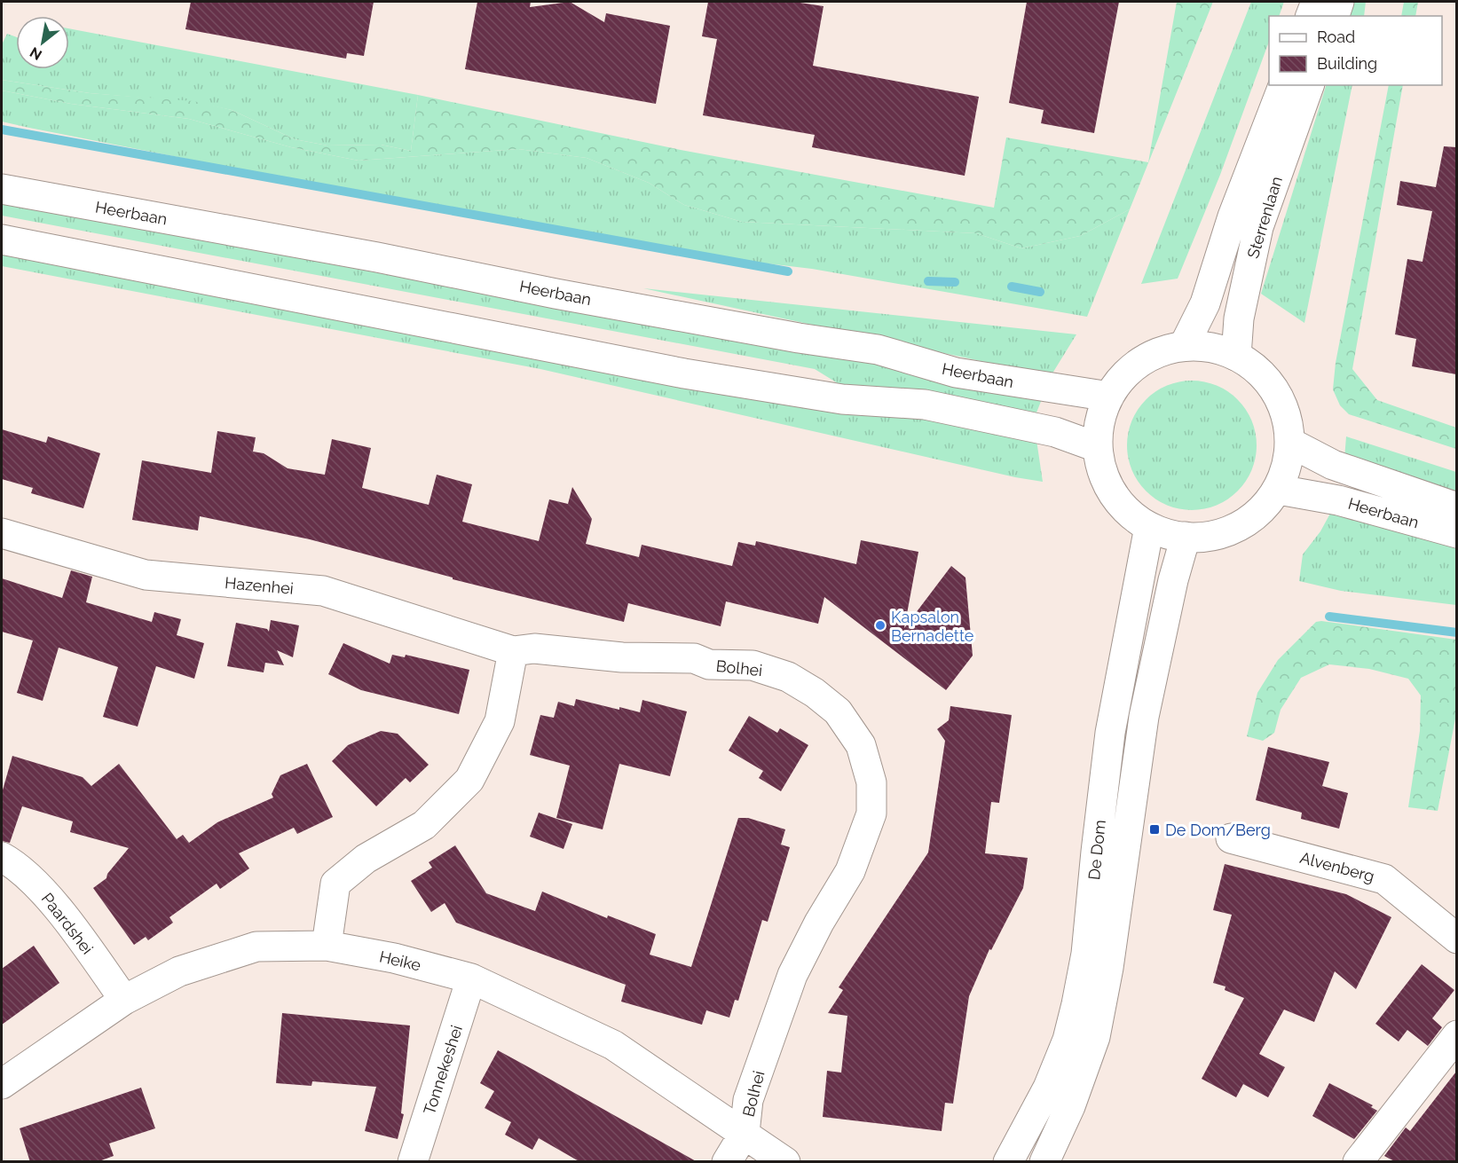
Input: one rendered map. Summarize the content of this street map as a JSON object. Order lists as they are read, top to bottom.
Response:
{
  "streets": {
    "street": [
      "Heerbaan",
      "Sterrenlaan",
      "Hazenhei",
      "Bolhei",
      "De Dom",
      "Alvenberg",
      "Paardshei",
      "Heike",
      "Tonnekeshei"
    ]
  },
  "crossings": [
    ["Hazenhei", "Bolhei"],
    ["Bolhei", "Heike"],
    ["Paardshei", "Heike"],
    ["Heike", "Tonnekeshei"]
  ],
  "places": {
    "other": ["Kapsalon Bernadette"],
    "transit": ["De Dom/Berg"]
  },
  "legend": ["Road", "Building"],
  "north": "bottom left"
}
